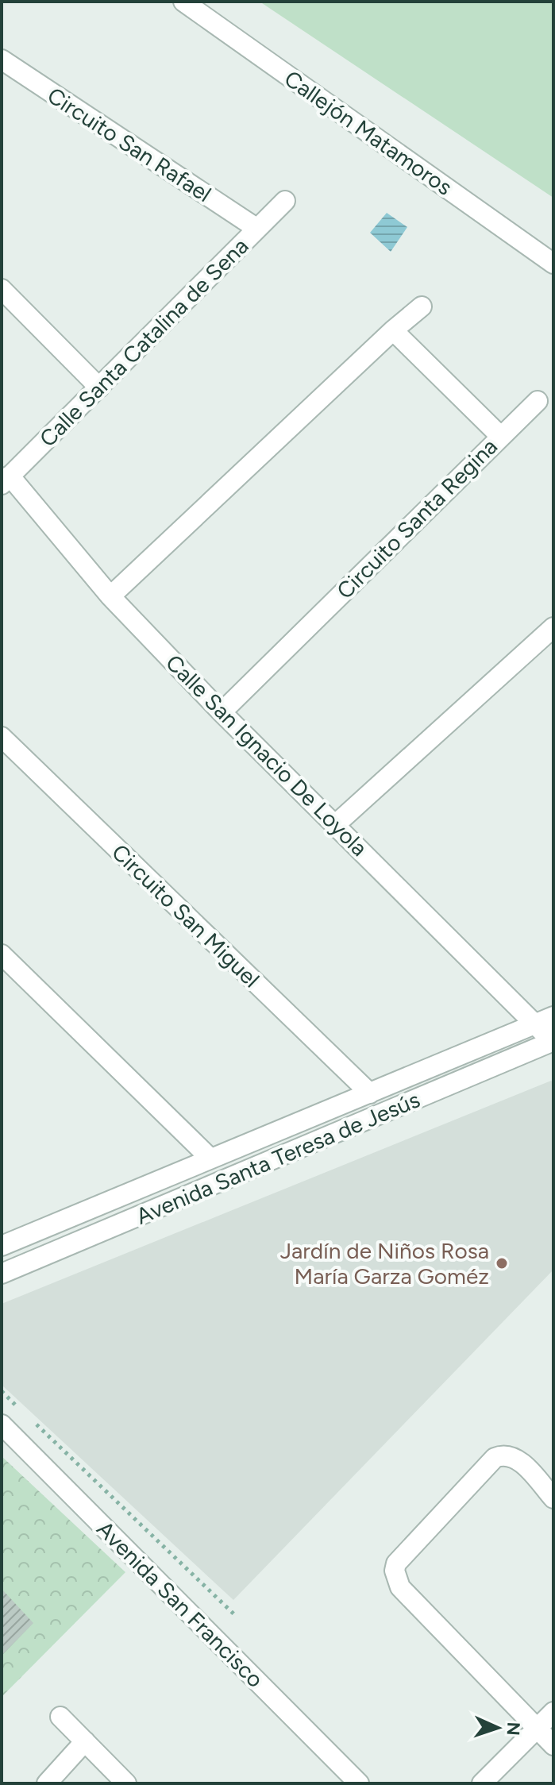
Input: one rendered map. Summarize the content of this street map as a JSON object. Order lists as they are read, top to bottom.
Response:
{
  "streets": {
    "street": [
      "Callejón Matamoros",
      "Circuito San Rafael",
      "Calle Santa Catalina de Sena",
      "Circuito Santa Regina",
      "Calle San Ignacio De Loyola",
      "Circuito San Miguel",
      "Avenida Santa Teresa de Jesús",
      "Avenida San Francisco"
    ]
  },
  "crossings": [
    ["Circuito San Rafael", "Calle Santa Catalina de Sena"],
    ["Calle Santa Catalina de Sena", "Calle San Ignacio De Loyola"],
    ["Circuito Santa Regina", "Calle San Ignacio De Loyola"],
    ["Calle San Ignacio De Loyola", "Avenida Santa Teresa de Jesús"],
    ["Circuito San Miguel", "Avenida Santa Teresa de Jesús"]
  ],
  "places": ["Jardín de Niños Rosa María Garza Goméz"],
  "north": "right"
}
